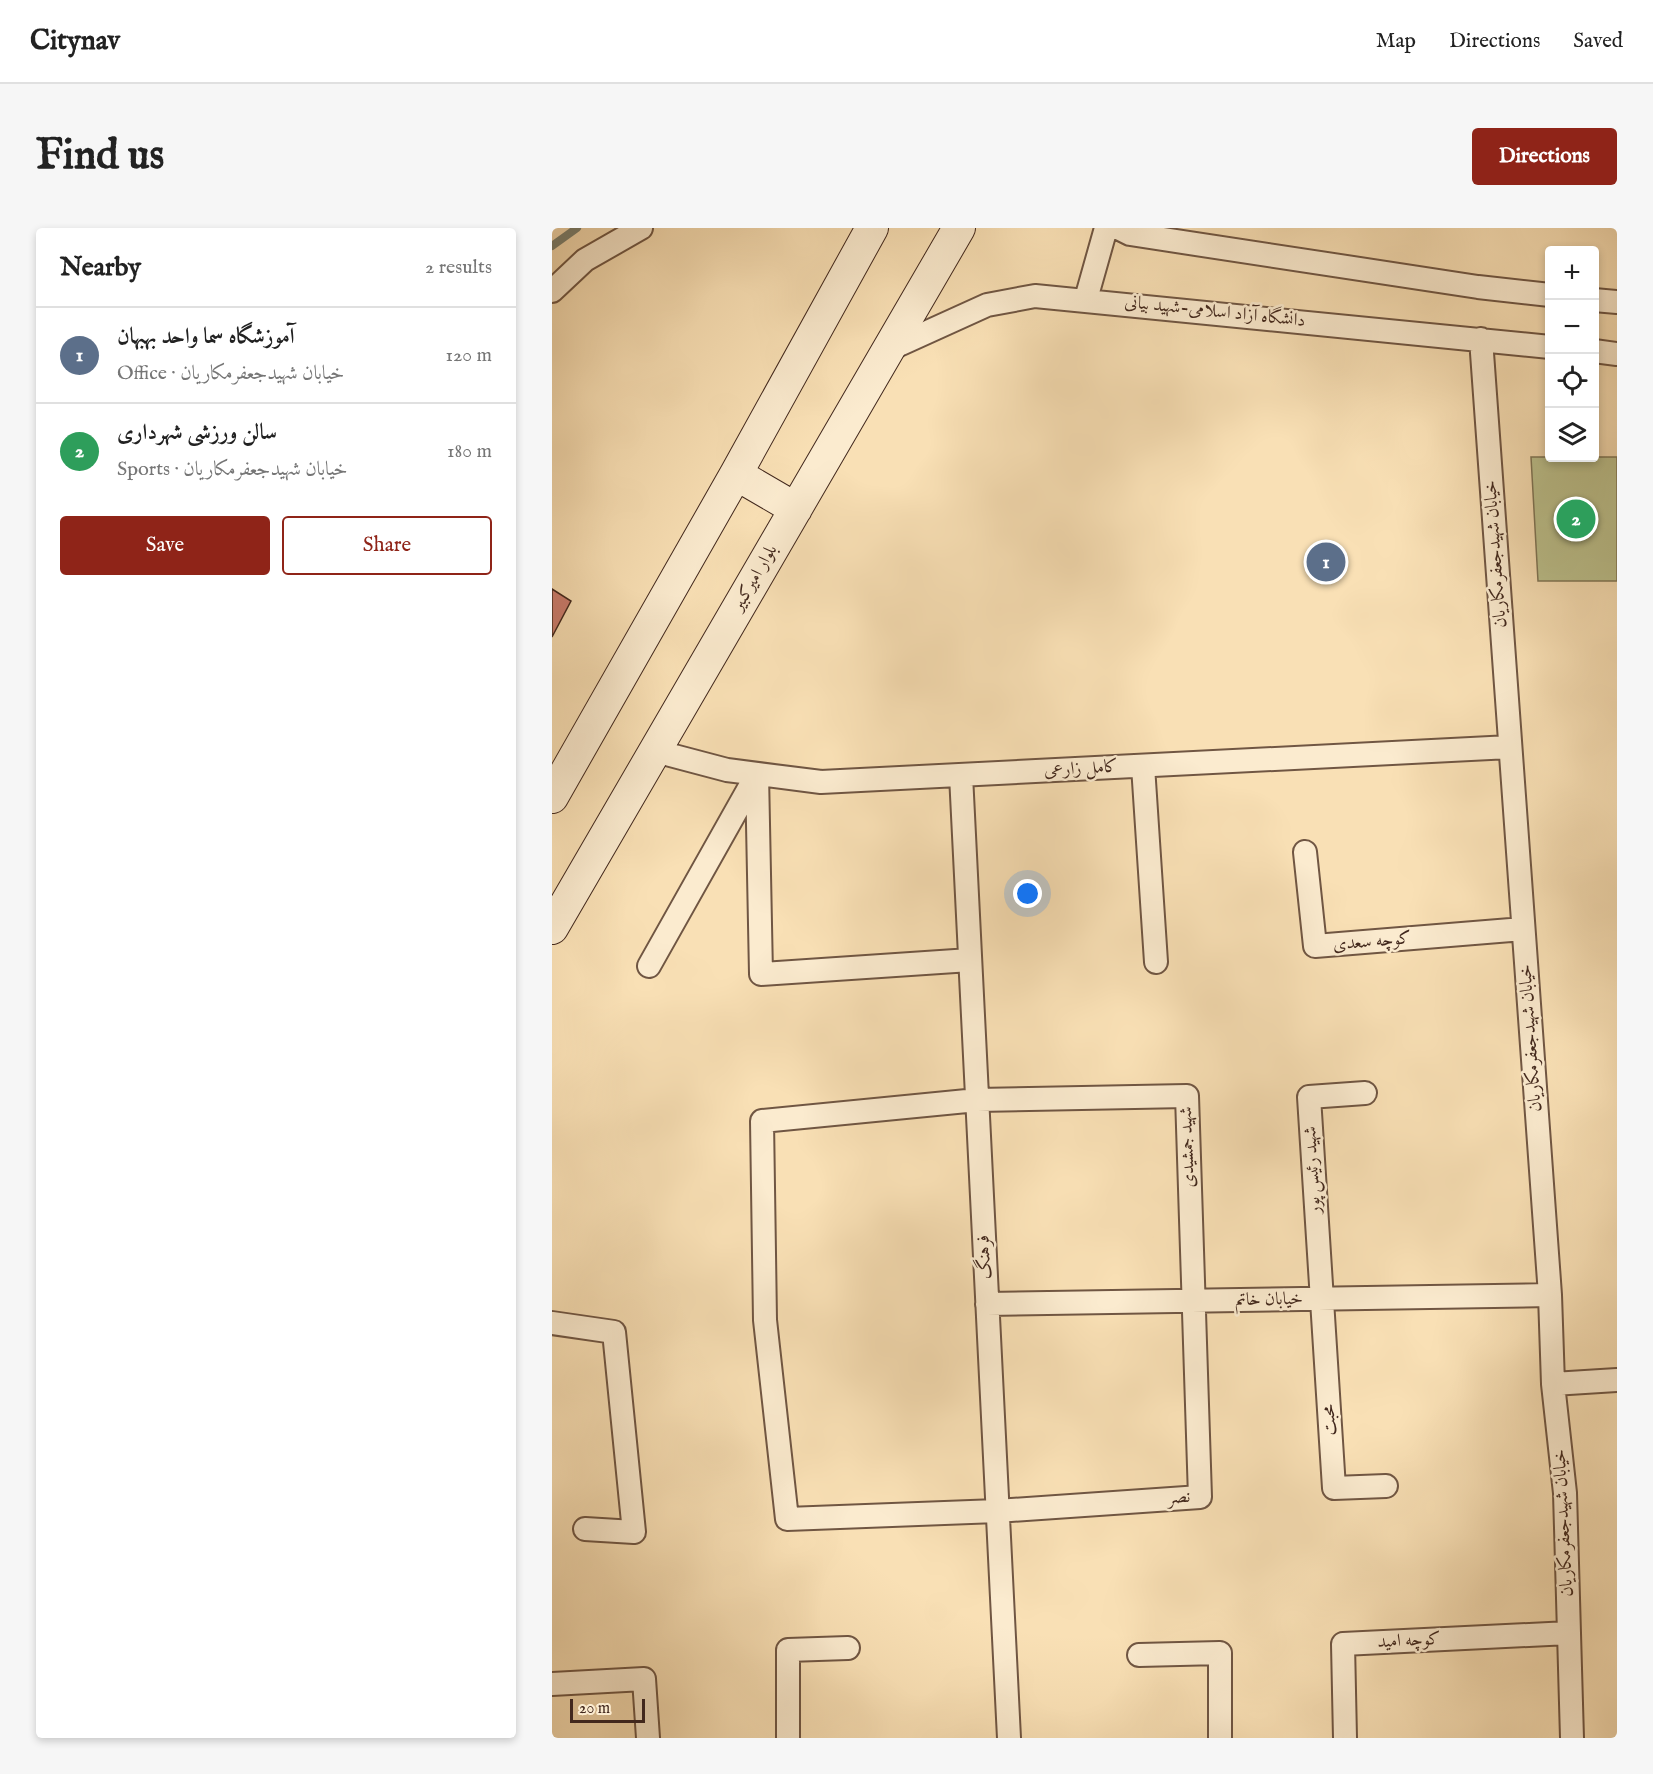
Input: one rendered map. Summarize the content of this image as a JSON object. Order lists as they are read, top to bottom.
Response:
{
  "streets": {
    "main road": ["بلوار امیرکبیر"],
    "street": [
      "دانشگاه آزاد اسلامی-شهید بیانی",
      "خیابان شهیدجعفرمکاریان",
      "کامل زارعی",
      "کوچه سعدی",
      "شهید جمشیدی",
      "شهید رئیس پور",
      "فرهنگ",
      "خیابان خاتم",
      "محبت",
      "نصر",
      "کوچه امید"
    ]
  },
  "crossings": [
    ["دانشگاه آزاد اسلامی-شهید بیانی", "خیابان شهیدجعفرمکاریان"],
    ["دانشگاه آزاد اسلامی-شهید بیانی", "بلوار امیرکبیر"],
    ["خیابان شهیدجعفرمکاریان", "کامل زارعی"],
    ["خیابان شهیدجعفرمکاریان", "کوچه سعدی"],
    ["خیابان شهیدجعفرمکاریان", "خیابان خاتم"],
    ["خیابان شهیدجعفرمکاریان", "کوچه امید"],
    ["بلوار امیرکبیر", "کامل زارعی"],
    ["کامل زارعی", "فرهنگ"],
    ["شهید جمشیدی", "فرهنگ"],
    ["شهید جمشیدی", "خیابان خاتم"],
    ["شهید جمشیدی", "نصر"],
    ["شهید رئیس پور", "خیابان خاتم"],
    ["شهید رئیس پور", "محبت"],
    ["فرهنگ", "خیابان خاتم"],
    ["فرهنگ", "نصر"],
    ["خیابان خاتم", "محبت"],
    ["خیابان خاتم", "نصر"]
  ],
  "scale_bar": "20 m",
  "page": {
    "header": "Citynav",
    "nav": ["Map", "Directions", "Saved"],
    "buttons": [
      "Directions",
      ["Save", "Share"]
    ],
    "title": "Find us",
    "heading": ["Nearby", "2 results"],
    "map_buttons": ["+", "−"],
    "list": [
      {
        "mark": "1",
        "name": "آموزشگاه سما واحد بهبهان",
        "note": "Office · خیابان شهیدجعفرمکاریان",
        "value": "120 m"
      },
      {
        "mark": "2",
        "name": "سالن ورزشی شهرداری",
        "note": "Sports · خیابان شهیدجعفرمکاریان",
        "value": "180 m"
      }
    ],
    "pins": ["2", "1"],
    "scale": "20 m"
  }
}
